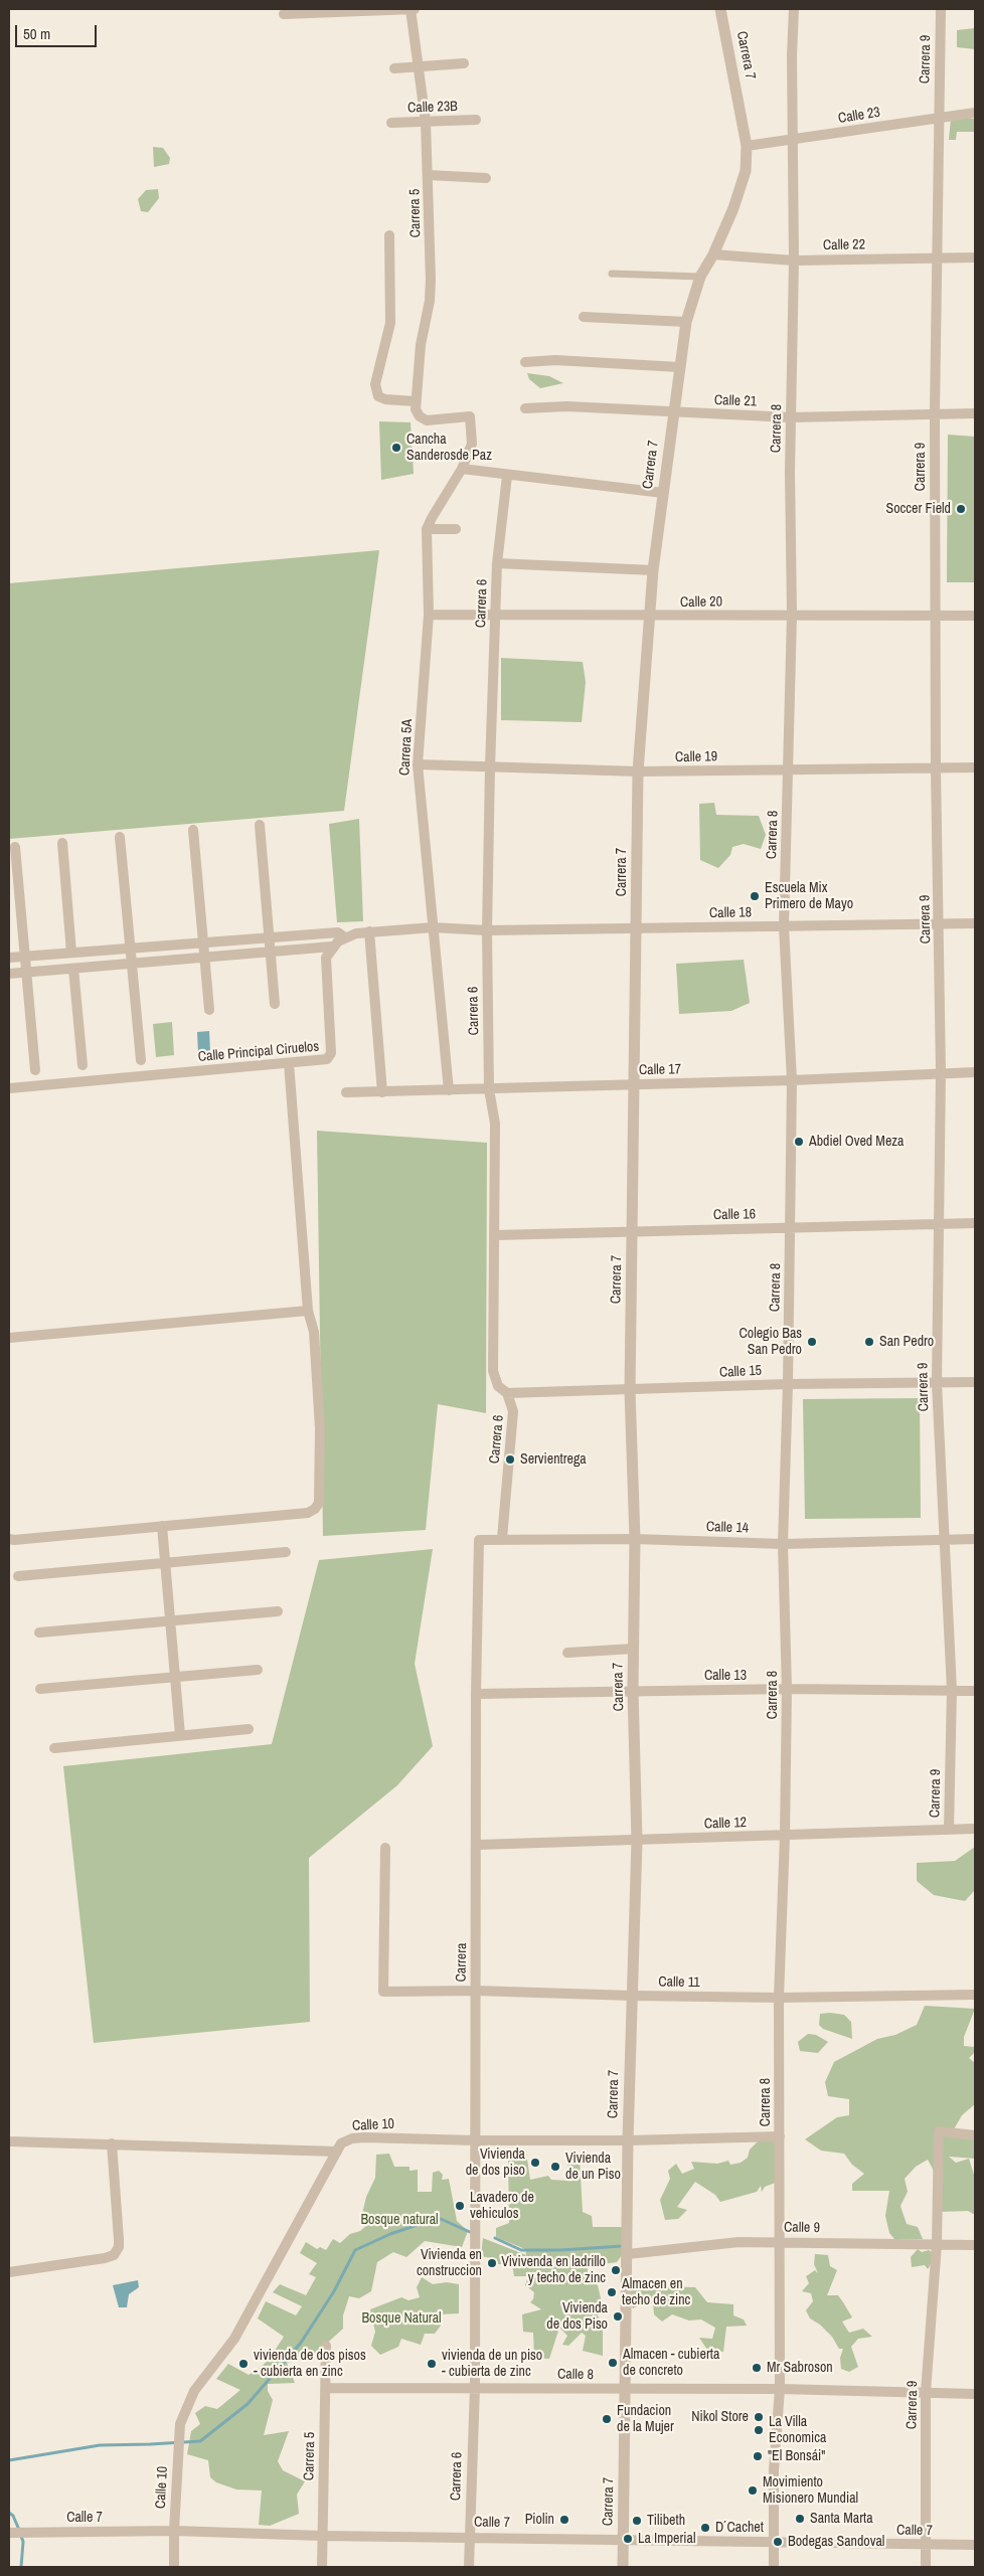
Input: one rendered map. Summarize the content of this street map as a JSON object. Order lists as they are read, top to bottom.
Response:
{
  "streets": {
    "street": [
      "Carrera 7",
      "Carrera 9",
      "Calle 23B",
      "Calle 23",
      "Carrera 5",
      "Calle 22",
      "Calle 21",
      "Carrera 8",
      "Calle 20",
      "Carrera 6",
      "Carrera 5A",
      "Calle 19",
      "Calle 18",
      "Calle Principal Ciruelos",
      "Calle 17",
      "Calle 16",
      "Calle 15",
      "Calle 14",
      "Calle 13",
      "Calle 12",
      "Carrera",
      "Calle 11",
      "Calle 10",
      "Calle 9",
      "Calle 8",
      "Calle 7"
    ]
  },
  "crossings": [
    ["Carrera 7", "Calle 23"],
    ["Carrera 7", "Calle 22"],
    ["Carrera 7", "Calle 21"],
    ["Carrera 7", "Calle 20"],
    ["Carrera 7", "Calle 19"],
    ["Carrera 7", "Calle 18"],
    ["Carrera 7", "Calle 17"],
    ["Carrera 7", "Calle 16"],
    ["Carrera 7", "Calle 15"],
    ["Carrera 7", "Calle 14"],
    ["Carrera 7", "Calle 13"],
    ["Carrera 7", "Calle 12"],
    ["Carrera 7", "Calle 11"],
    ["Carrera 7", "Calle 10"],
    ["Carrera 7", "Calle 9"],
    ["Carrera 7", "Calle 8"],
    ["Carrera 7", "Calle 7"],
    ["Carrera 9", "Calle 23"],
    ["Carrera 9", "Calle 22"],
    ["Carrera 9", "Calle 21"],
    ["Carrera 9", "Calle 20"],
    ["Carrera 9", "Calle 19"],
    ["Carrera 9", "Calle 18"],
    ["Carrera 9", "Calle 17"],
    ["Carrera 9", "Calle 16"],
    ["Carrera 9", "Calle 15"],
    ["Carrera 9", "Calle 14"],
    ["Carrera 9", "Calle 13"],
    ["Carrera 9", "Calle 12"],
    ["Carrera 9", "Calle 9"],
    ["Carrera 9", "Calle 8"],
    ["Carrera 9", "Calle 7"],
    ["Calle 23B", "Carrera 5"],
    ["Calle 23", "Carrera 8"],
    ["Carrera 5", "Carrera 5A"],
    ["Carrera 5", "Calle 8"],
    ["Carrera 5", "Calle 7"],
    ["Calle 22", "Carrera 8"],
    ["Calle 21", "Carrera 8"],
    ["Carrera 8", "Calle 20"],
    ["Carrera 8", "Calle 19"],
    ["Carrera 8", "Calle 18"],
    ["Carrera 8", "Calle 17"],
    ["Carrera 8", "Calle 16"],
    ["Carrera 8", "Calle 15"],
    ["Carrera 8", "Calle 14"],
    ["Carrera 8", "Calle 13"],
    ["Carrera 8", "Calle 12"],
    ["Carrera 8", "Calle 11"],
    ["Carrera 8", "Calle 10"],
    ["Carrera 8", "Calle 9"],
    ["Carrera 8", "Calle 8"],
    ["Carrera 8", "Calle 7"],
    ["Calle 20", "Carrera 6"],
    ["Calle 20", "Carrera 5A"],
    ["Carrera 6", "Calle 19"],
    ["Carrera 6", "Calle 18"],
    ["Carrera 6", "Calle 17"],
    ["Carrera 6", "Calle 16"],
    ["Carrera 6", "Calle 15"],
    ["Carrera 6", "Calle 14"],
    ["Carrera 6", "Carrera"],
    ["Carrera 6", "Calle 8"],
    ["Carrera 6", "Calle 7"],
    ["Carrera 5A", "Calle 19"],
    ["Carrera 5A", "Calle 17"],
    ["Calle 14", "Carrera"],
    ["Calle 13", "Carrera"],
    ["Calle 12", "Carrera"],
    ["Carrera", "Calle 11"],
    ["Carrera", "Calle 10"],
    ["Carrera", "Calle 8"],
    ["Calle 10", "Calle 7"]
  ],
  "parks": ["Bosque natural", "Bosque Natural"],
  "places": [
    "Cancha Sanderosde Paz",
    "Soccer Field",
    "Escuela Mix Primero de Mayo",
    "Abdiel Oved Meza",
    "Colegio Bas San Pedro",
    "San Pedro",
    "Servientrega",
    "Vivienda de dos piso",
    "Vivienda de un Piso",
    "Lavadero de vehiculos",
    "Vivienda en construccion",
    "Vivivenda en ladrillo y techo de zinc",
    "Almacen en techo de zinc",
    "Vivienda de dos Piso",
    "Almacen - cubierta de concreto",
    "vivienda de dos pisos - cubierta en zinc",
    "vivienda de un piso - cubierta de zinc",
    "Mr Sabroson",
    "Nikol Store",
    "Fundacion de la Mujer",
    "La Villa Economica",
    "\"El Bonsái\"",
    "Movimiento Misionero Mundial",
    "Santa Marta",
    "Piolin",
    "Tilibeth",
    "D´ Cachet",
    "La Imperial",
    "Bodegas Sandoval"
  ],
  "scale_bar": "50 m"
}
